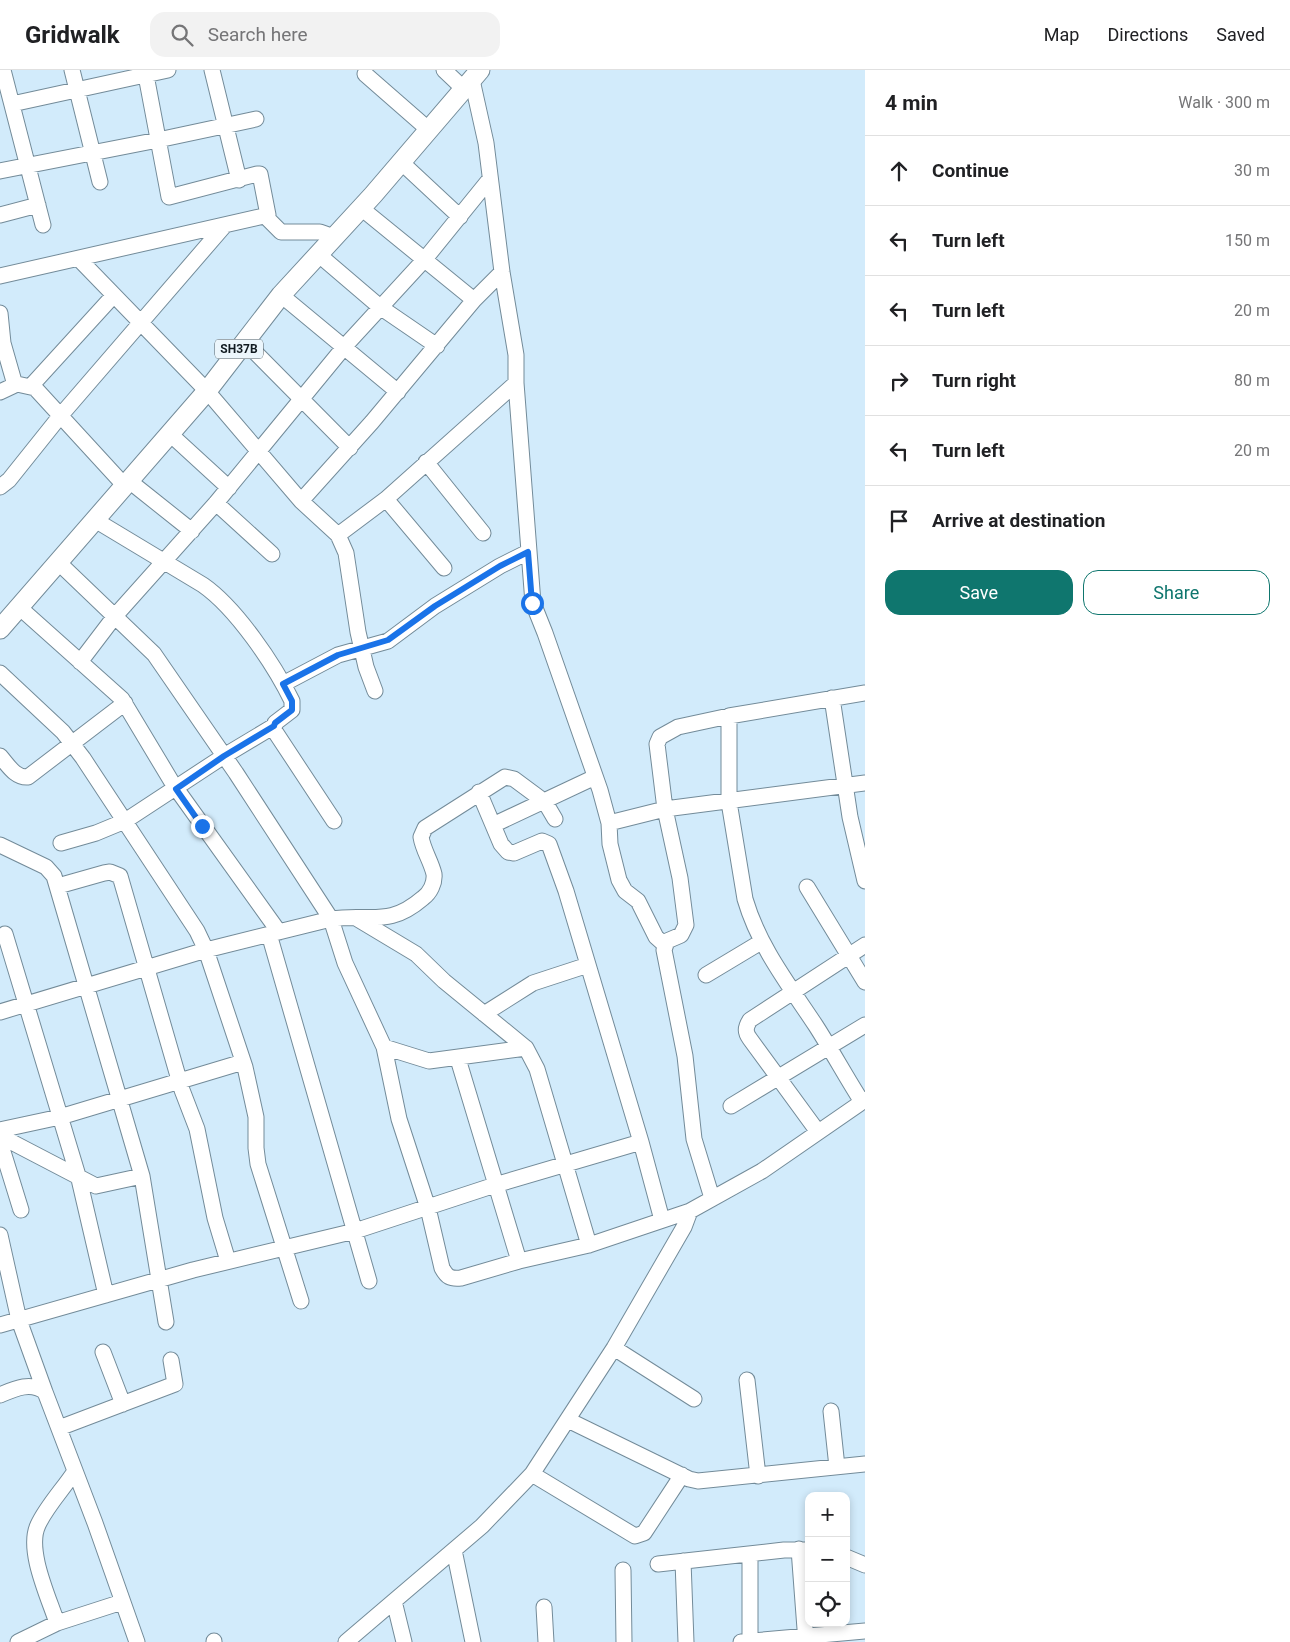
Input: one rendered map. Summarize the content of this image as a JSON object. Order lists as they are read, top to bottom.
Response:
{
  "streets": {
    "main road": ["SH37B"]
  },
  "page": {
    "header": "Gridwalk",
    "search": "Search here",
    "nav": ["Map", "Directions", "Saved"],
    "heading": ["4 min", "Walk · 300 m"],
    "list": [
      ["Continue", "30 m"],
      ["Turn left", "150 m"],
      ["Turn left", "20 m"],
      ["Turn right", "80 m"],
      ["Turn left", "20 m"],
      "Arrive at destination"
    ],
    "buttons": ["Save", "Share"],
    "map_buttons": ["+", "−"]
  }
}
